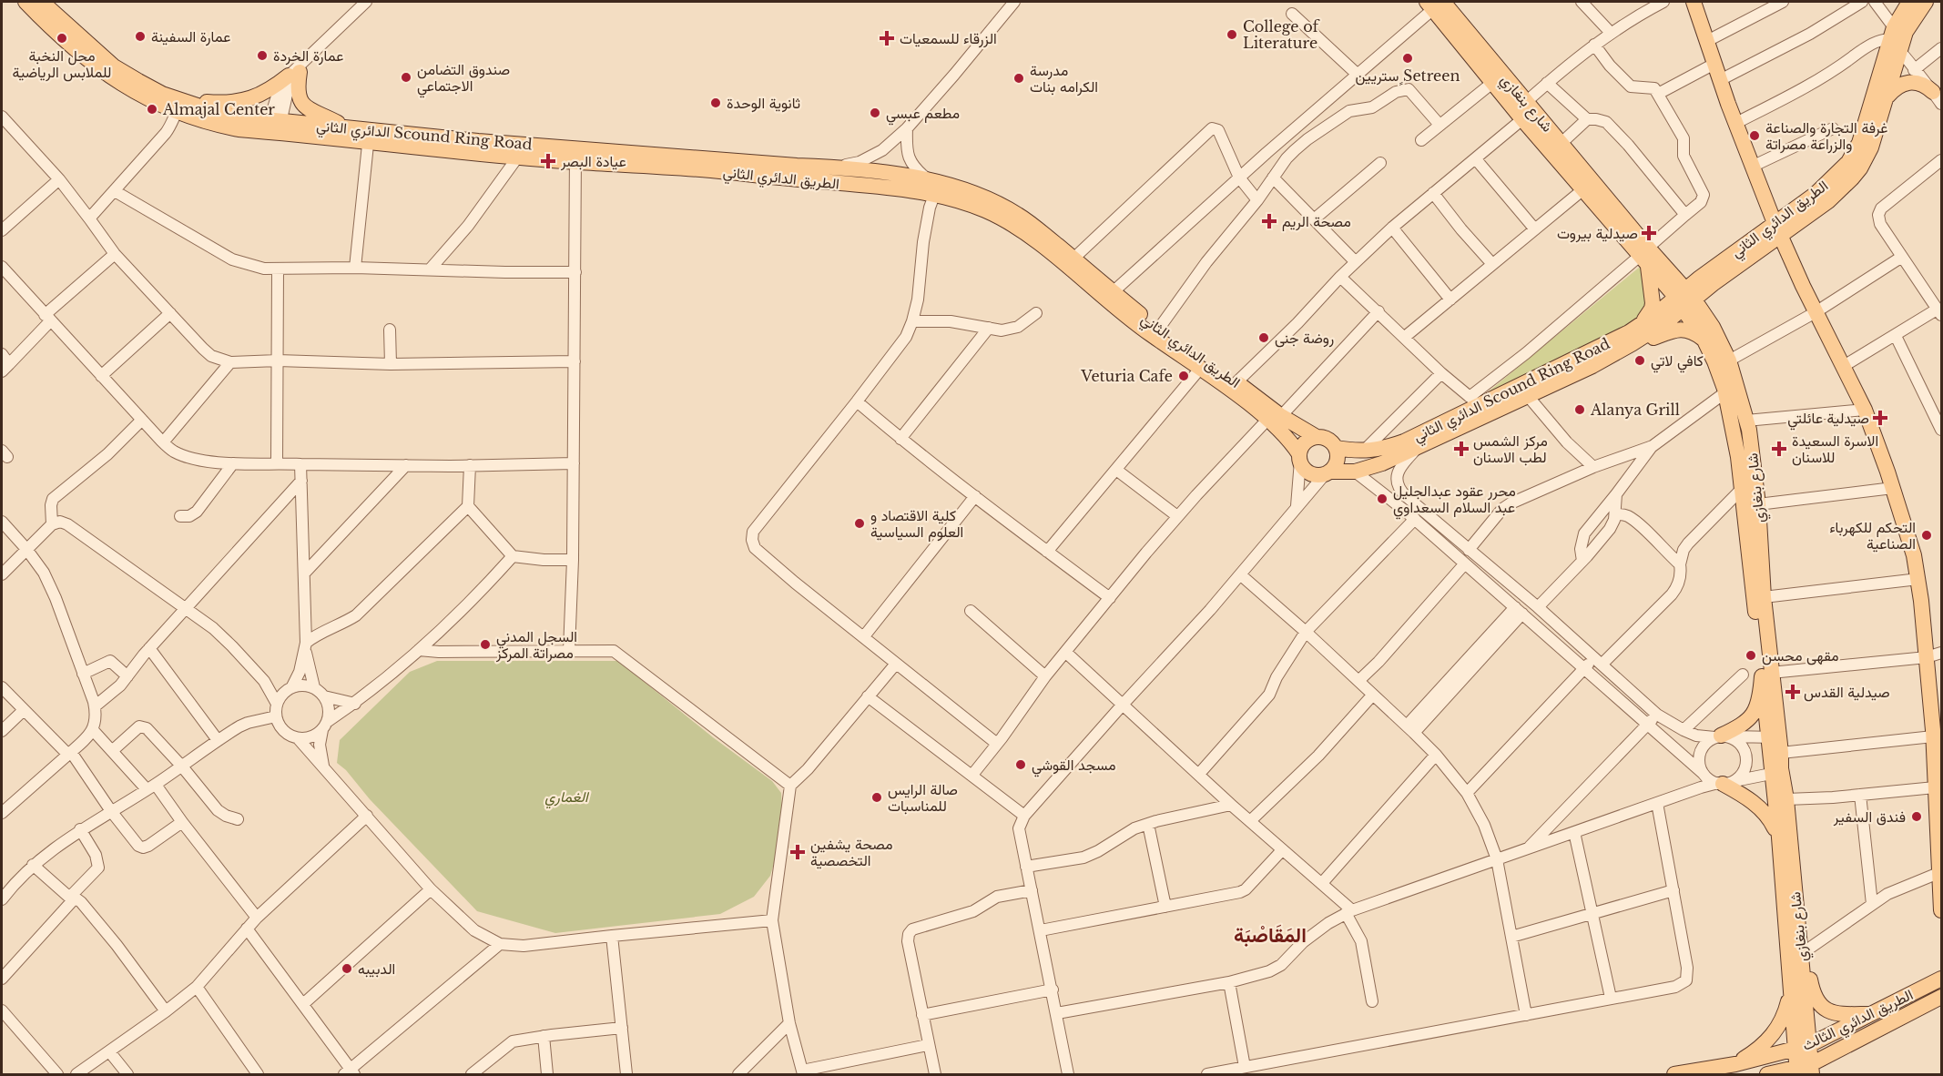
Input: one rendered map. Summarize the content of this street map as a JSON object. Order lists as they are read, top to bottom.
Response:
{
  "streets": {
    "main road": [
      "شارع بنغازي",
      "الدائري الثاني Scound Ring Road",
      "الطريق الدائري الثاني",
      "الطريق الدائري الثالث"
    ]
  },
  "crossings": [
    ["شارع بنغازي", "الدائري الثاني Scound Ring Road"],
    ["شارع بنغازي", "الطريق الدائري الثاني"],
    ["شارع بنغازي", "الطريق الدائري الثالث"],
    ["الدائري الثاني Scound Ring Road", "الطريق الدائري الثاني"]
  ],
  "districts": ["المَقَاصْبَة"],
  "parks": ["الغماري"],
  "places": {
    "other": [
      "College of Literature",
      "عمارة السفينة",
      "محل النخبة للملابس الرياضية",
      "عمارة الخردة",
      "ستريين ٍSetreen",
      "صندوق التضامن الاجتماعي",
      "مدرسة الكرامه بنات",
      "ثانوية الوحدة",
      "Almajal Center",
      "مطعم عبسي",
      "غرفة التجارة والصناعة والزراعة مصراتة",
      "روضة جنى",
      "كافي لاتي",
      "Veturia Cafe",
      "Alanya Grill",
      "محرر عقود عبدالجليل عبد السلام السعداوي",
      "كلية الاقتصاد و العلوم السياسية",
      "التحكم للكهرباء الصناعية",
      "السجل المدني مصراتة المركز",
      "مقهى محسن",
      "مسجد القوشي",
      "صالة الرايس للمناسبات",
      "فندق السفير",
      "الدبيبه"
    ],
    "health": [
      "الزرقاء للسمعيات",
      "عيادة البصر",
      "مصحة الريم",
      "صيدلية بيروت",
      "صيدلية عائلتي",
      "مركز الشمس لطب الاسنان",
      "الاسرة السعيدة للاسنان",
      "صيدلية القدس",
      "مصحة يشفين التخصصية"
    ]
  }
}
